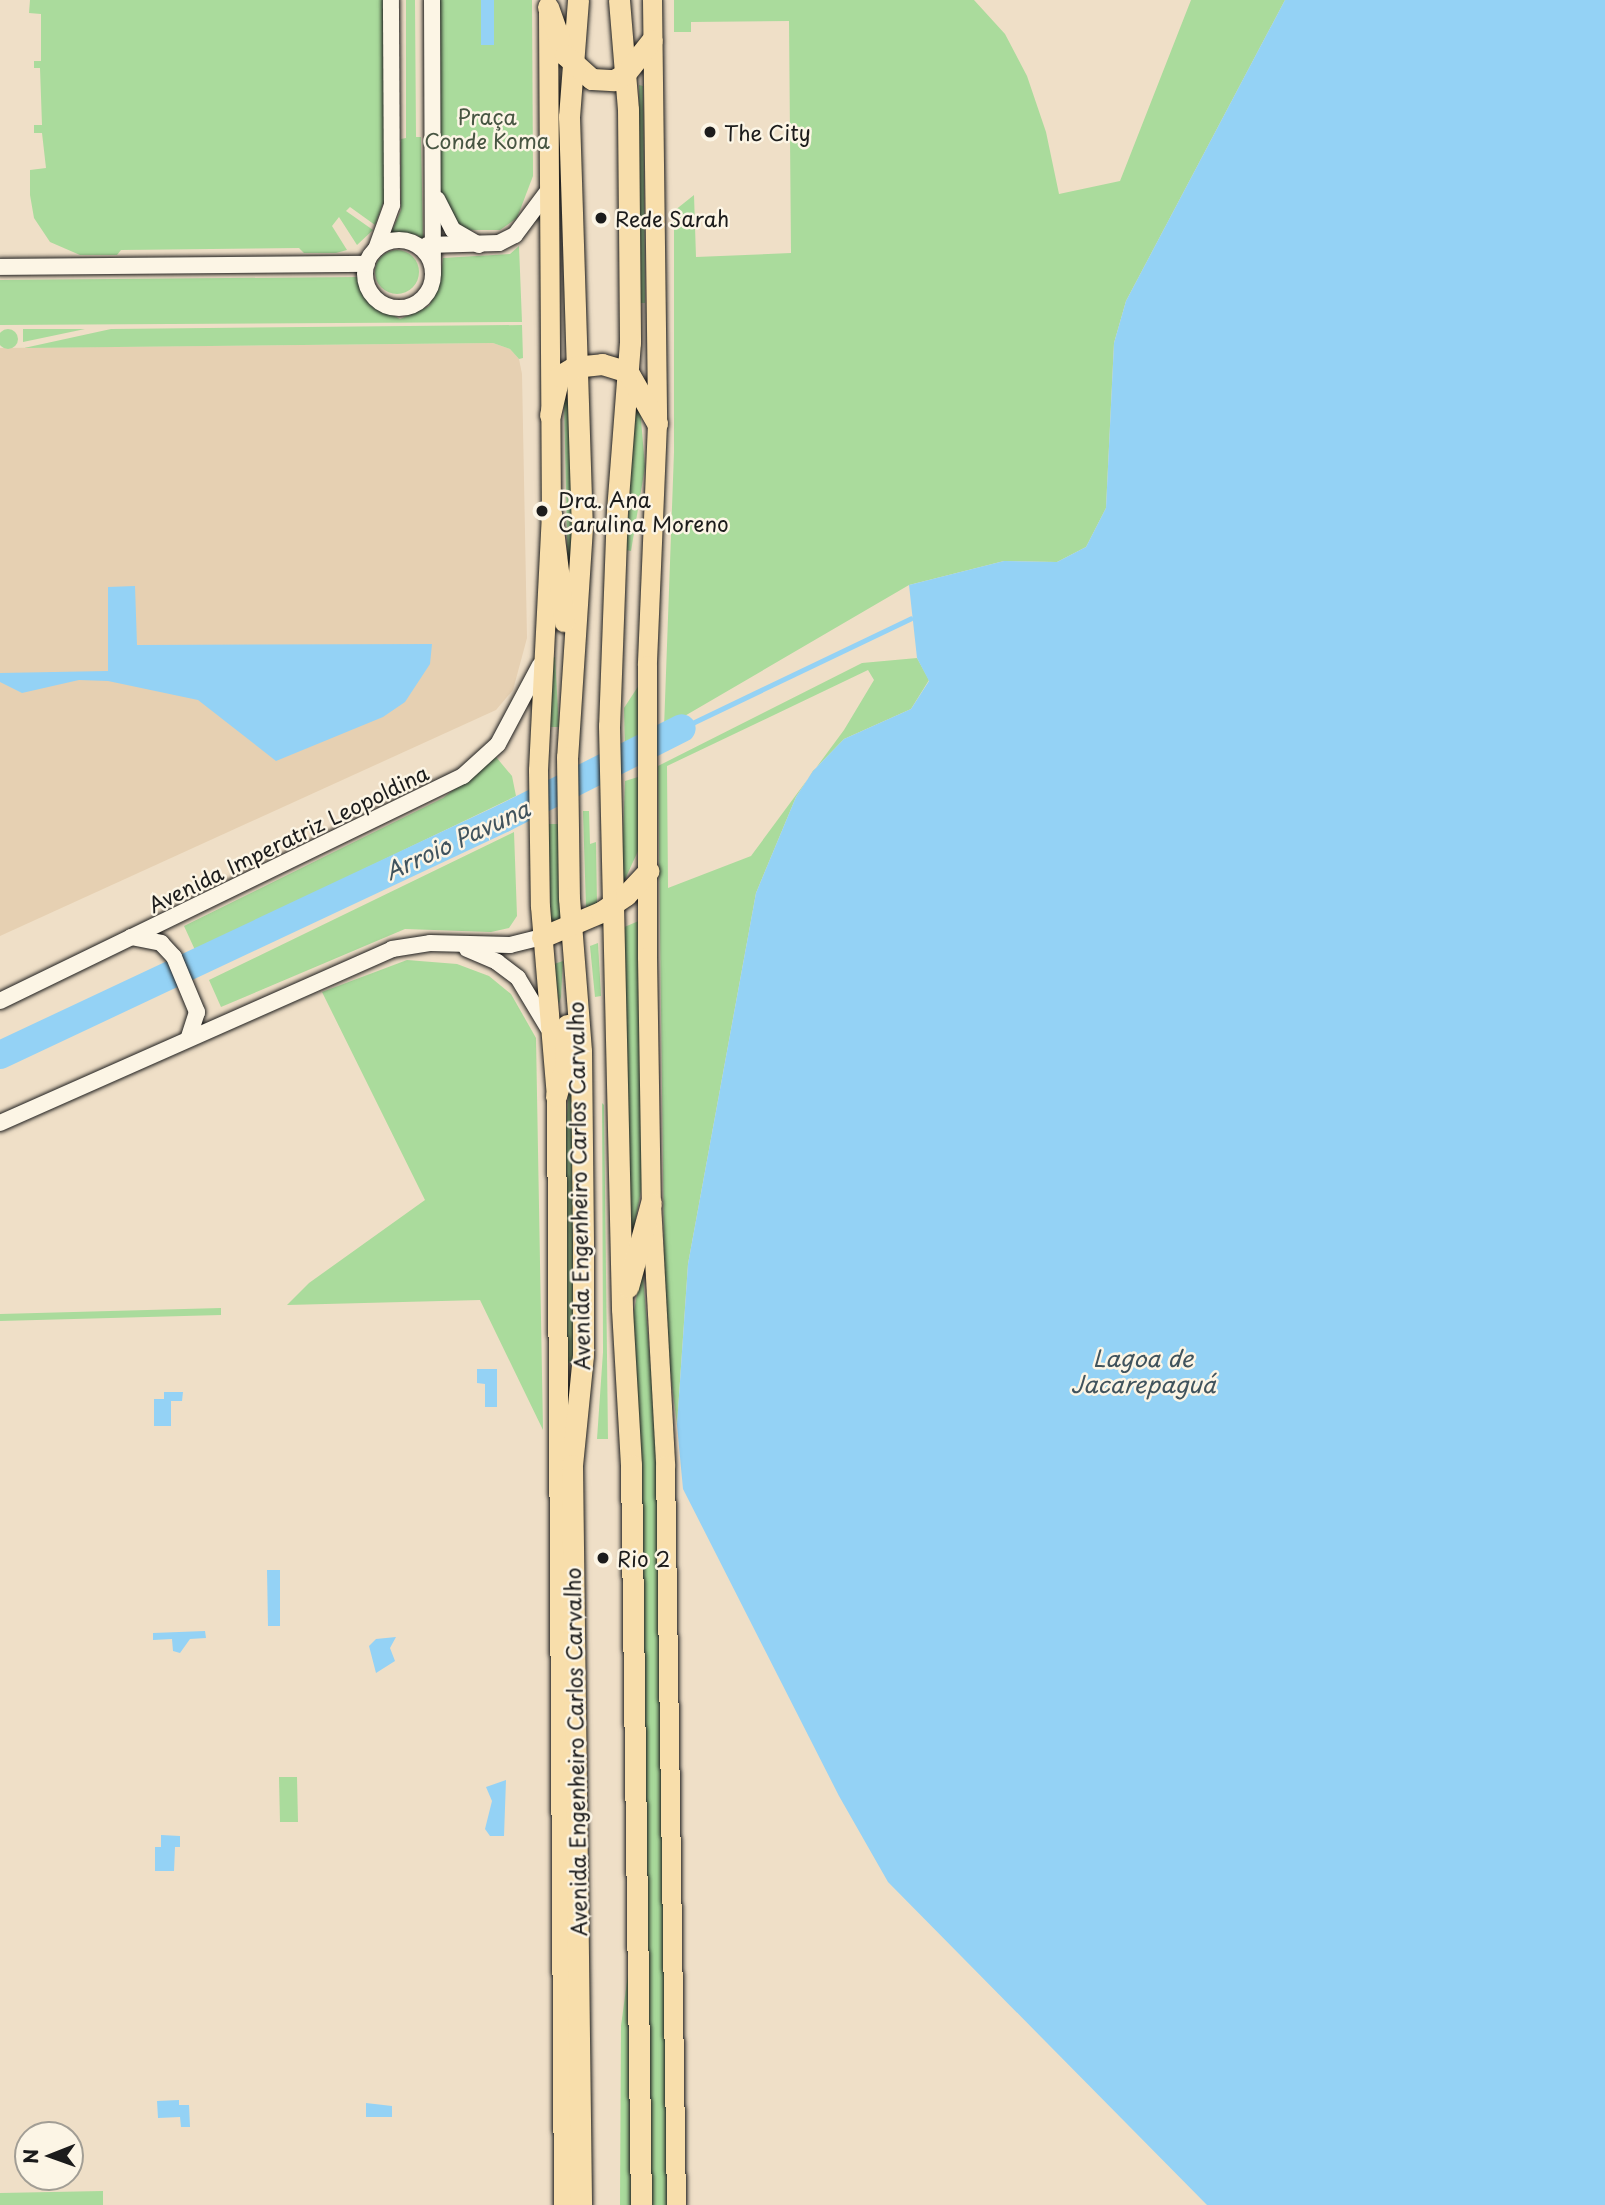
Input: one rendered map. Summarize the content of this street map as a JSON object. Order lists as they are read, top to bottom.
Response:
{
  "streets": {
    "highway": ["Avenida Engenheiro Carlos Carvalho"],
    "street": ["Avenida Imperatriz Leopoldina"]
  },
  "crossings": [
    ["Avenida Imperatriz Leopoldina", "Avenida Engenheiro Carlos Carvalho"]
  ],
  "water": ["Arroio Pavuna", "Lagoa de Jacarepaguá"],
  "parks": ["Praça Conde Koma"],
  "places": [
    "The City",
    "Rede Sarah",
    "Dra. Ana Carulina Moreno",
    "Rio 2"
  ],
  "north": "left"
}
